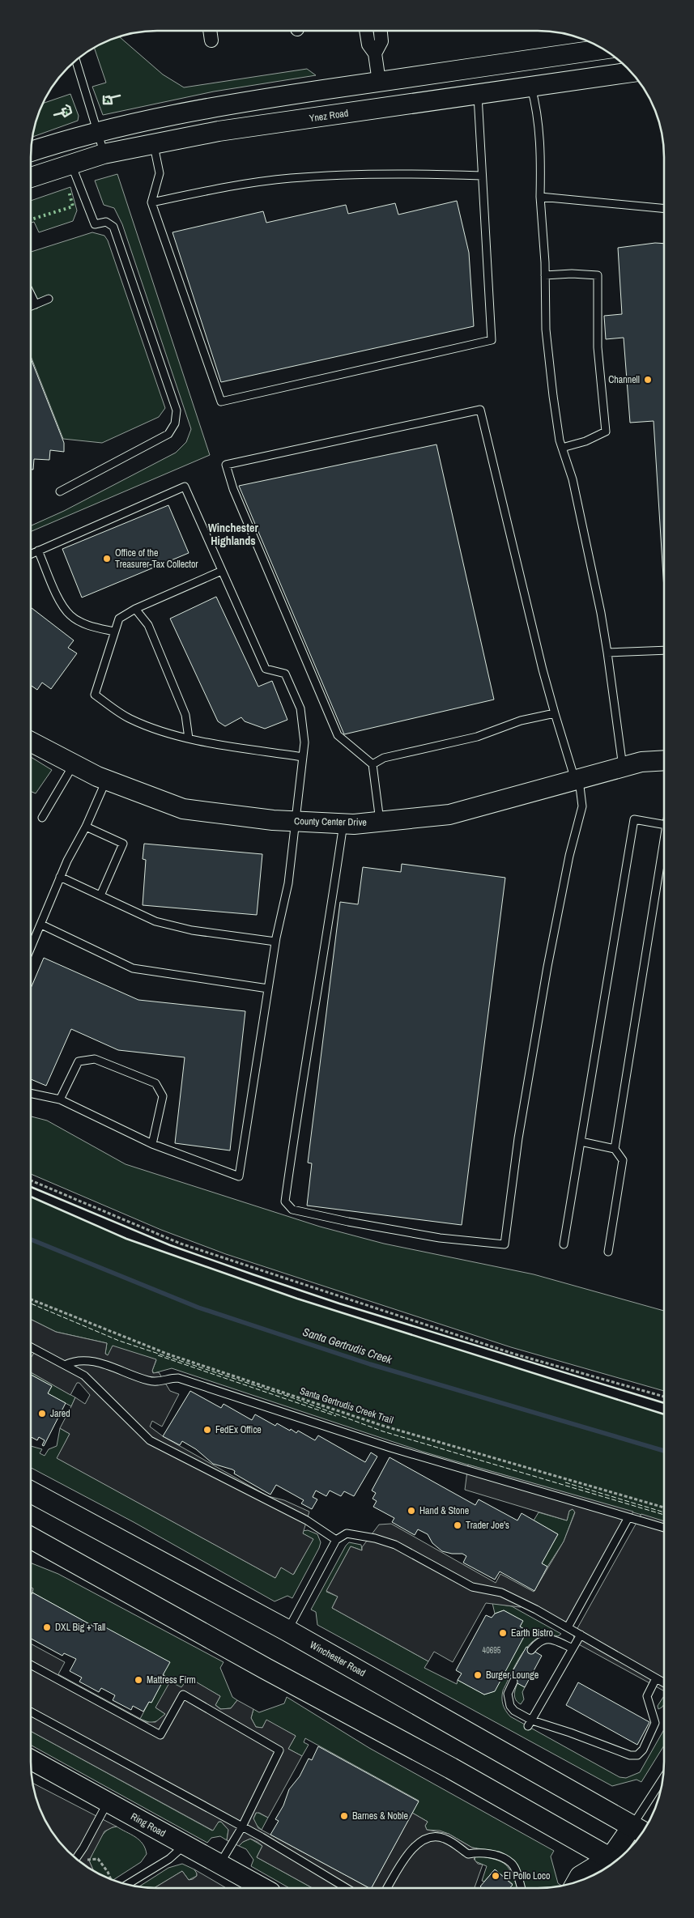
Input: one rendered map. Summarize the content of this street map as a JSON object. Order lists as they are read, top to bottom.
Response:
{
  "streets": {
    "main road": [
      "Ynez Road",
      "County Center Drive",
      "Winchester Road",
      "Ring Road"
    ],
    "path": ["Santa Gertrudis Creek Trail"]
  },
  "districts": ["Winchester Highlands"],
  "water": ["Santa Gertrudis Creek"],
  "places": [
    "Channell",
    "Office of the Treasurer-Tax Collector",
    "Jared",
    "FedEx Office",
    "Hand & Stone",
    "Trader Joe's",
    "DXL Big + Tall",
    "Earth Bistro",
    "Burger Lounge",
    "Mattress Firm",
    "Barnes & Noble",
    "El Pollo Loco"
  ],
  "house_numbers": ["40695"]
}
